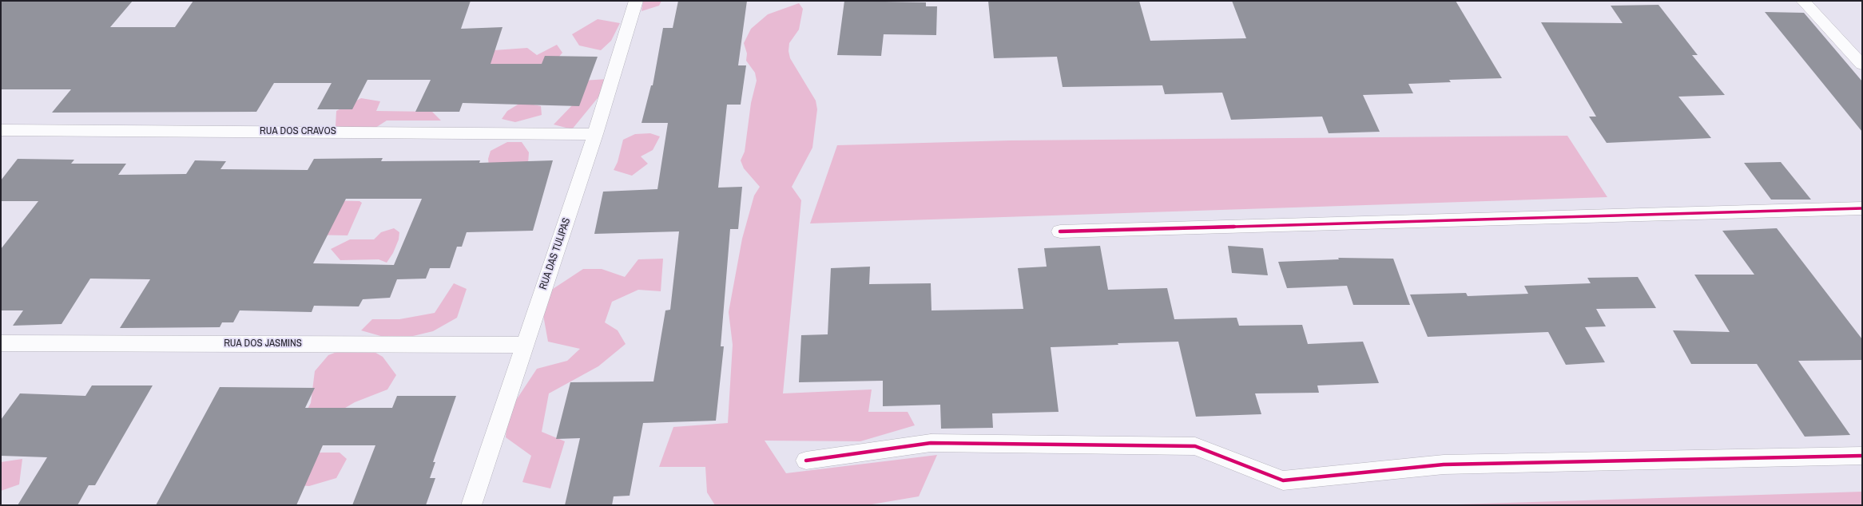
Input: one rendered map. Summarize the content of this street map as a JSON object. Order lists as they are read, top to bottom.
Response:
{
  "streets": {
    "street": ["RUA DOS CRAVOS", "RUA DAS TULIPAS", "RUA DOS JASMINS"]
  },
  "crossings": [
    ["RUA DOS CRAVOS", "RUA DAS TULIPAS"],
    ["RUA DAS TULIPAS", "RUA DOS JASMINS"]
  ]
}
